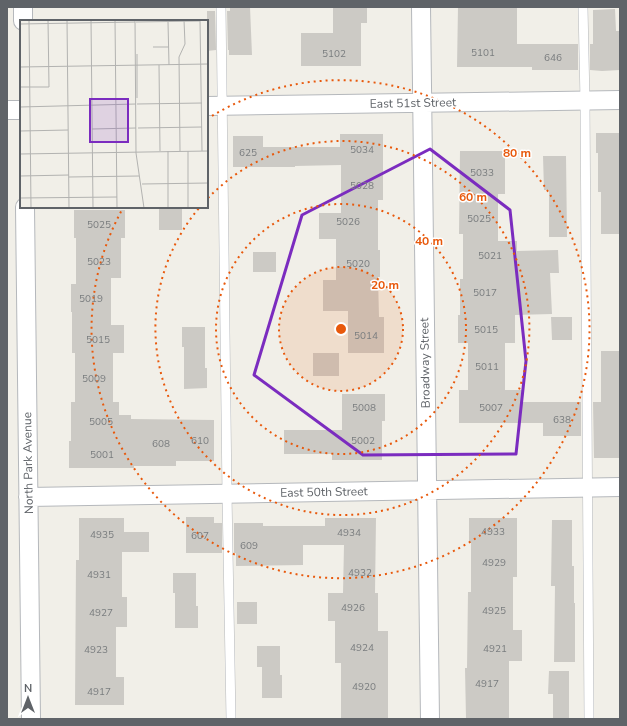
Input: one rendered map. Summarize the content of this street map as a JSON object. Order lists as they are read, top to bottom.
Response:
{
  "streets": {
    "street": [
      "East 51st Street",
      "Broadway Street",
      "North Park Avenue",
      "East 50th Street"
    ]
  },
  "crossings": [
    ["East 51st Street", "Broadway Street"],
    ["Broadway Street", "East 50th Street"],
    ["North Park Avenue", "East 50th Street"]
  ],
  "house_numbers": [
    "5101",
    "5102",
    "646",
    "5034",
    "625",
    "5033",
    "5028",
    "5025",
    "5026",
    "5025",
    "5021",
    "5023",
    "5020",
    "5017",
    "5019",
    "5015",
    "5014",
    "5015",
    "5011",
    "5009",
    "5008",
    "5007",
    "638",
    "5005",
    "610",
    "5002",
    "608",
    "5001",
    "4933",
    "4934",
    "4935",
    "607",
    "609",
    "4929",
    "4932",
    "4931",
    "4926",
    "4925",
    "4927",
    "4924",
    "4921",
    "4923",
    "4917",
    "4920",
    "4917"
  ],
  "north": "top",
  "rings": [
    "80 m",
    "60 m",
    "40 m",
    "20 m"
  ]
}
